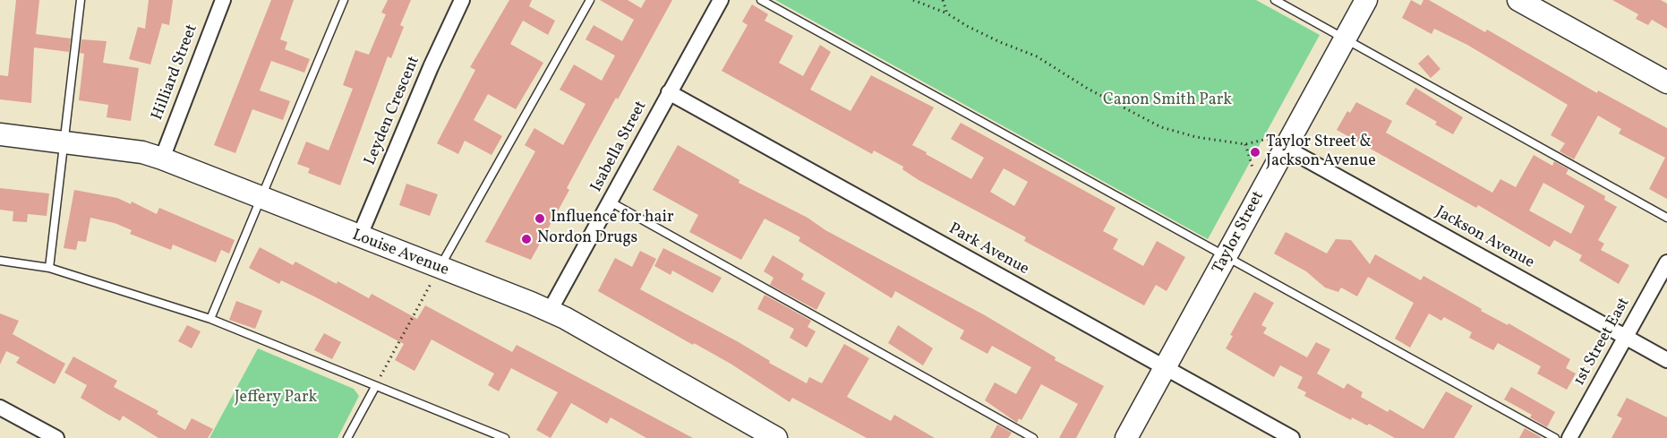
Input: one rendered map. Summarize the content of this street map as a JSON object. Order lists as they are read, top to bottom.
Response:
{
  "streets": {
    "street": [
      "Hilliard Street",
      "Leyden Crescent",
      "Isabella Street",
      "Taylor Street",
      "Jackson Avenue",
      "Park Avenue",
      "Louise Avenue",
      "1st Street East"
    ]
  },
  "crossings": [
    ["Hilliard Street", "Louise Avenue"],
    ["Leyden Crescent", "Louise Avenue"],
    ["Isabella Street", "Park Avenue"],
    ["Isabella Street", "Louise Avenue"],
    ["Taylor Street", "Jackson Avenue"],
    ["Taylor Street", "Park Avenue"],
    ["Jackson Avenue", "1st Street East"]
  ],
  "parks": ["Canon Smith Park", "Jeffery Park"],
  "places": ["Taylor Street & Jackson Avenue", "Influence for hair", "Nordon Drugs"]
}
